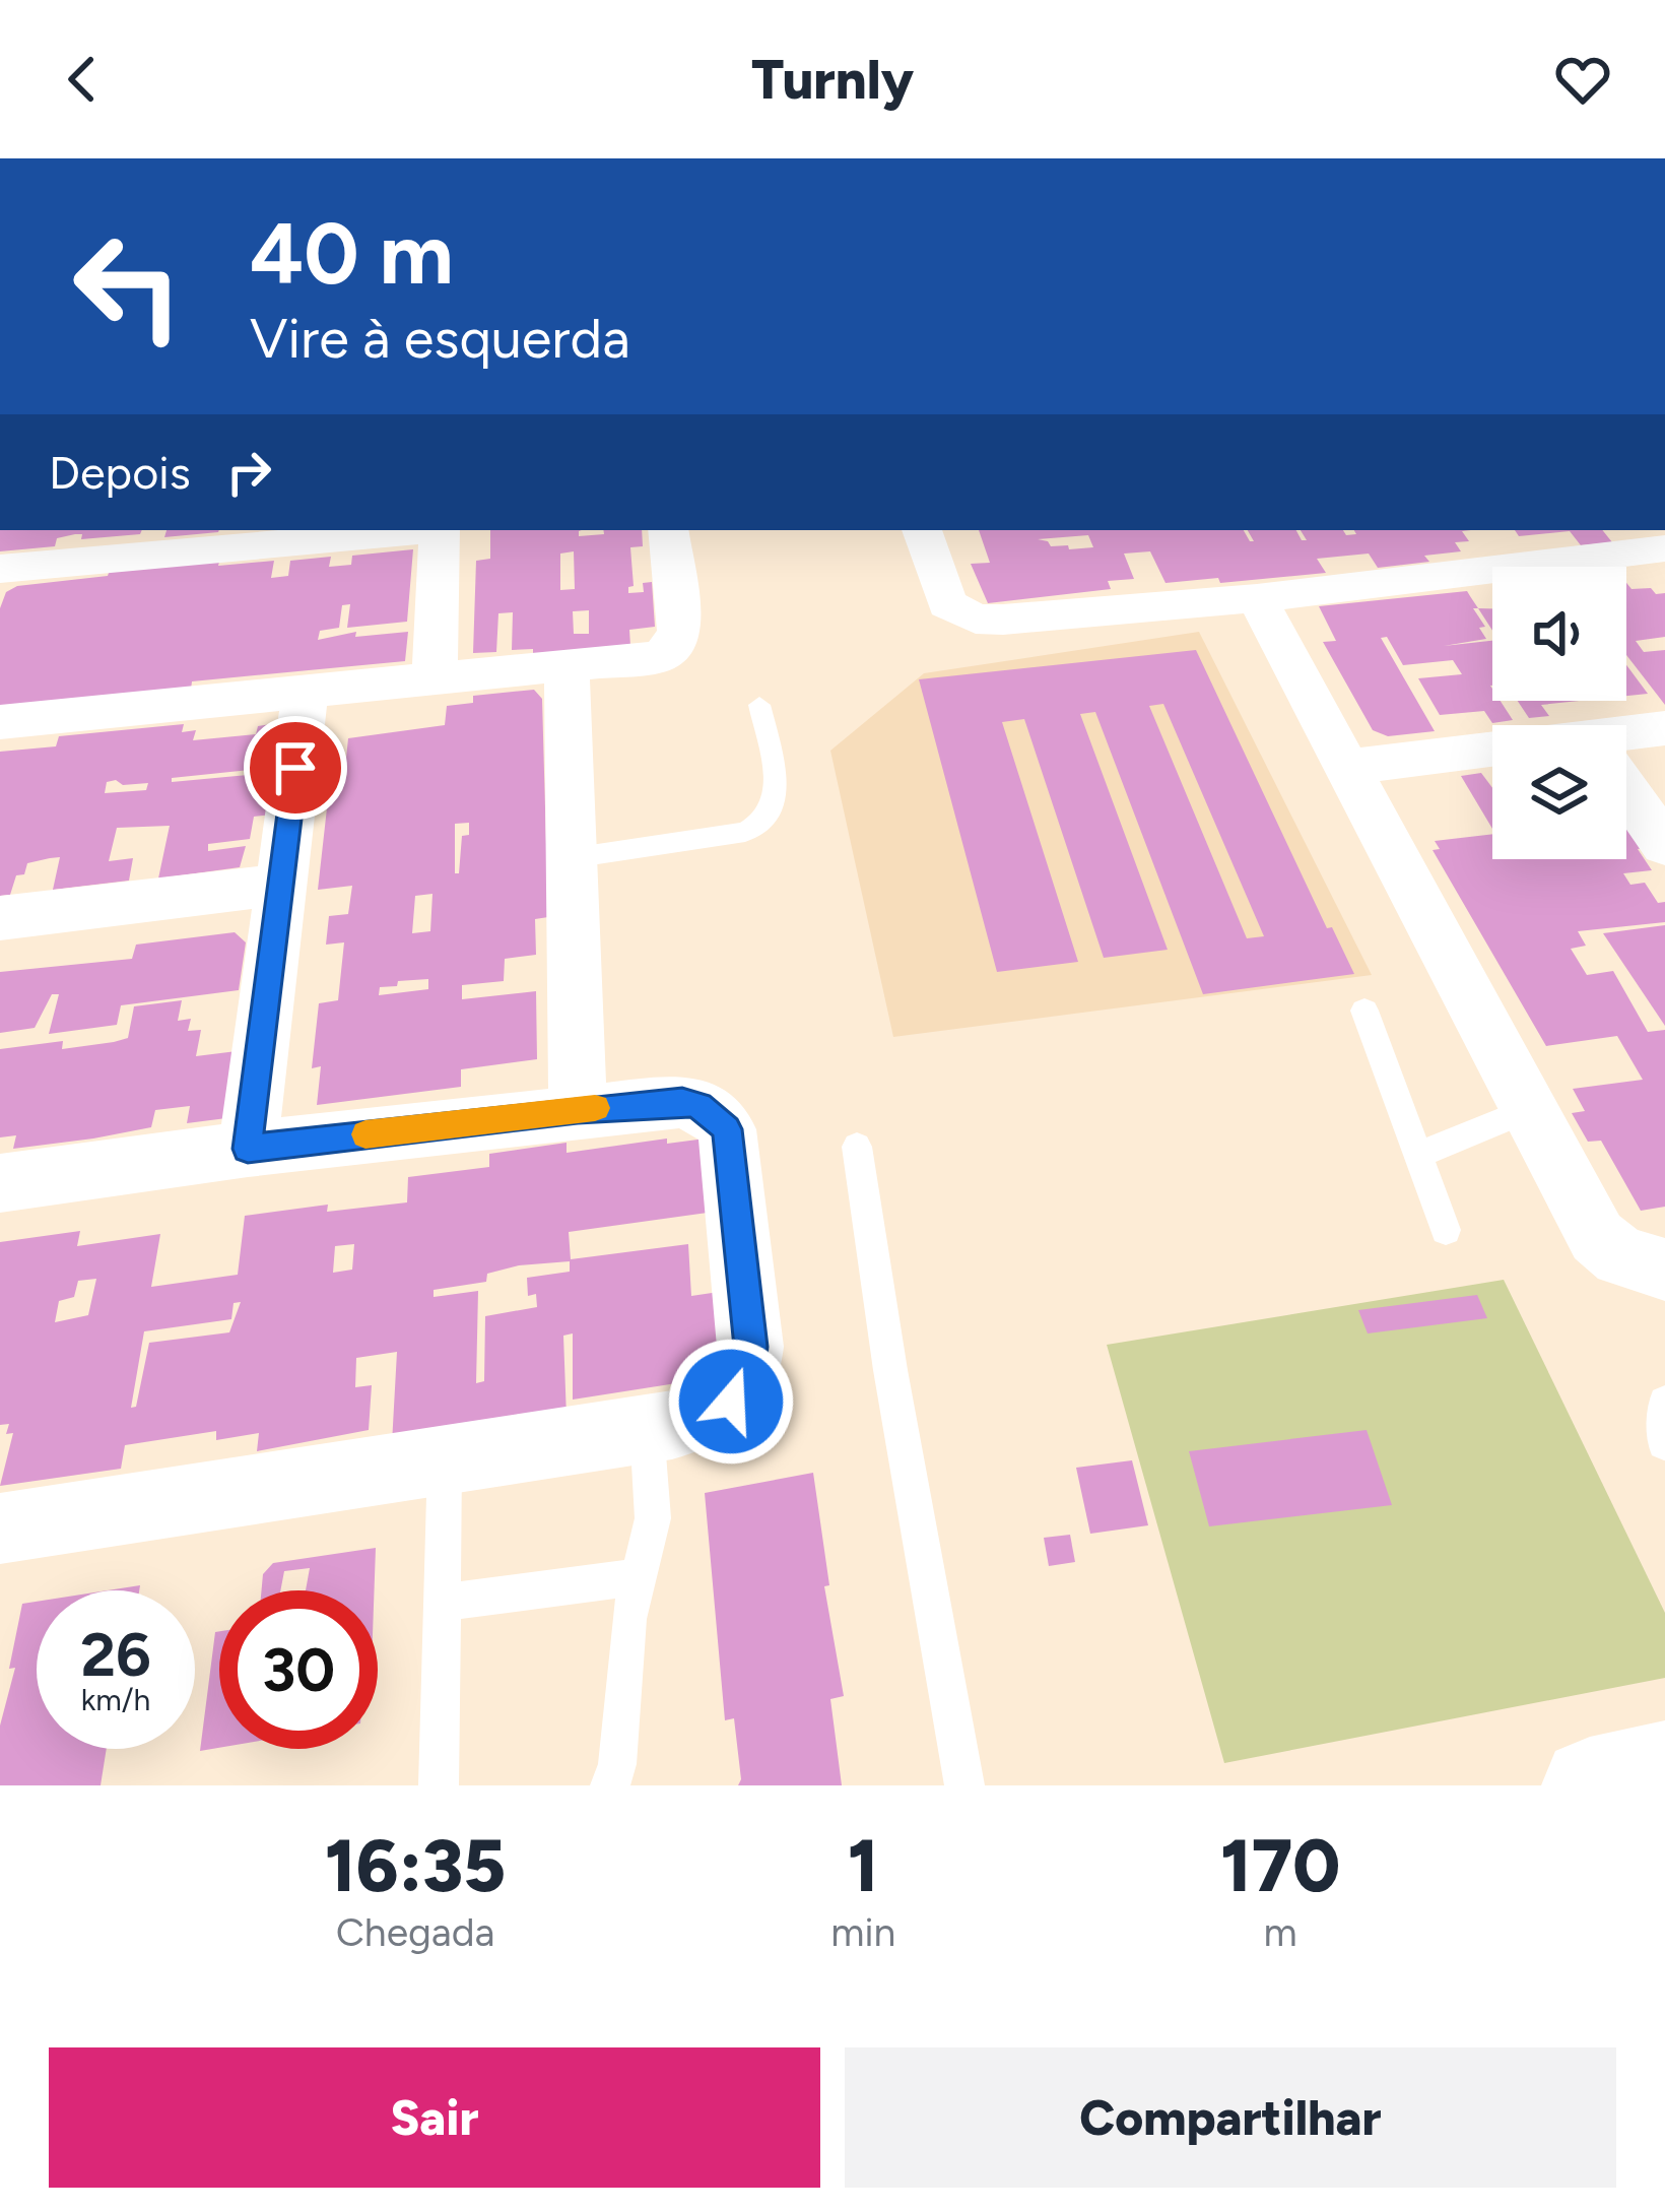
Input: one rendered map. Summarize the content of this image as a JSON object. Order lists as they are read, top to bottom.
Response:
{
  "page": {
    "header": "Turnly",
    "turn": ["40 m", "Vire à esquerda"],
    "then": "Depois",
    "speed": "26 km/h",
    "limit": "30",
    "eta": [
      "16:35",
      "Chegada",
      "1",
      "min",
      "170",
      "m"
    ],
    "buttons": ["Sair", "Compartilhar"]
  }
}
